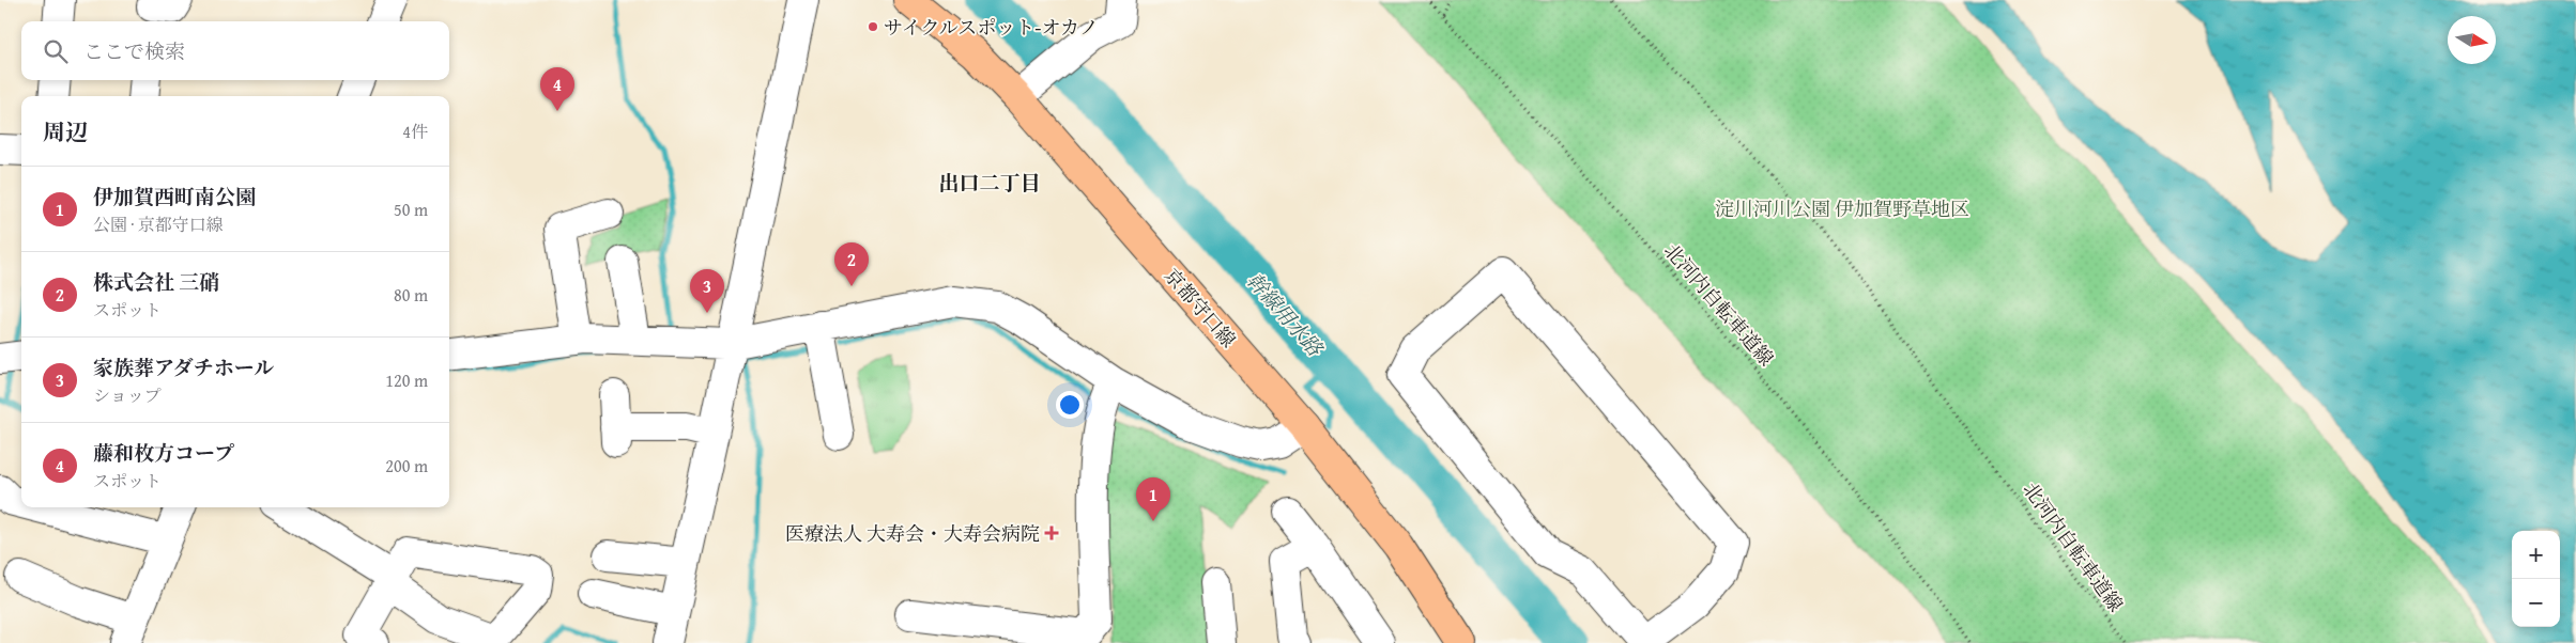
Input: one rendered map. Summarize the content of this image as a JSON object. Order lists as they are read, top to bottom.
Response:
{
  "streets": {
    "main road": ["京都守口線"],
    "path": ["北河内自転車道線"]
  },
  "districts": ["出口二丁目"],
  "water": ["幹線用水路"],
  "parks": ["淀川河川公園 伊加賀野草地区"],
  "places": {
    "other": ["サイクルスポット-オカノ"],
    "health": ["医療法人 大寿会・大寿会病院"]
  },
  "north": "right",
  "page": {
    "search": "ここで検索",
    "pins": [
      "4",
      "2",
      "3",
      "1"
    ],
    "heading": ["周辺", "4件"],
    "list": [
      {
        "mark": "1",
        "name": "伊加賀西町南公園",
        "note": "公園 · 京都守口線",
        "value": "50 m"
      },
      {
        "mark": "2",
        "name": "株式会社 三硝",
        "note": "スポット",
        "value": "80 m"
      },
      {
        "mark": "3",
        "name": "家族葬アダチホール",
        "note": "ショップ",
        "value": "120 m"
      },
      {
        "mark": "4",
        "name": "藤和枚方コープ",
        "note": "スポット",
        "value": "200 m"
      }
    ],
    "map_buttons": ["+", "−"]
  }
}
